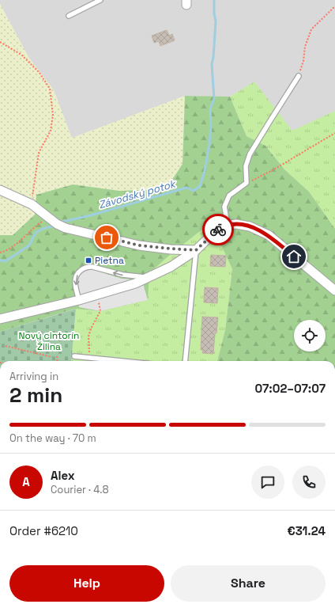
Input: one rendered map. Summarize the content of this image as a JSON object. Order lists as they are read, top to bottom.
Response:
{
  "water": ["Závodský potok"],
  "parks": ["Nový cintorín Žilina"],
  "places": {
    "transit": ["Pietna"]
  },
  "page": {
    "heading": ["2 min", "Arriving in", "07:02–07:07"],
    "panel": [
      "Alex",
      "Courier · 4.8",
      "Order #6210",
      "€31.24"
    ],
    "bar": "On the way · 70 m",
    "round": "A",
    "buttons": ["Help", "Share"]
  }
}
